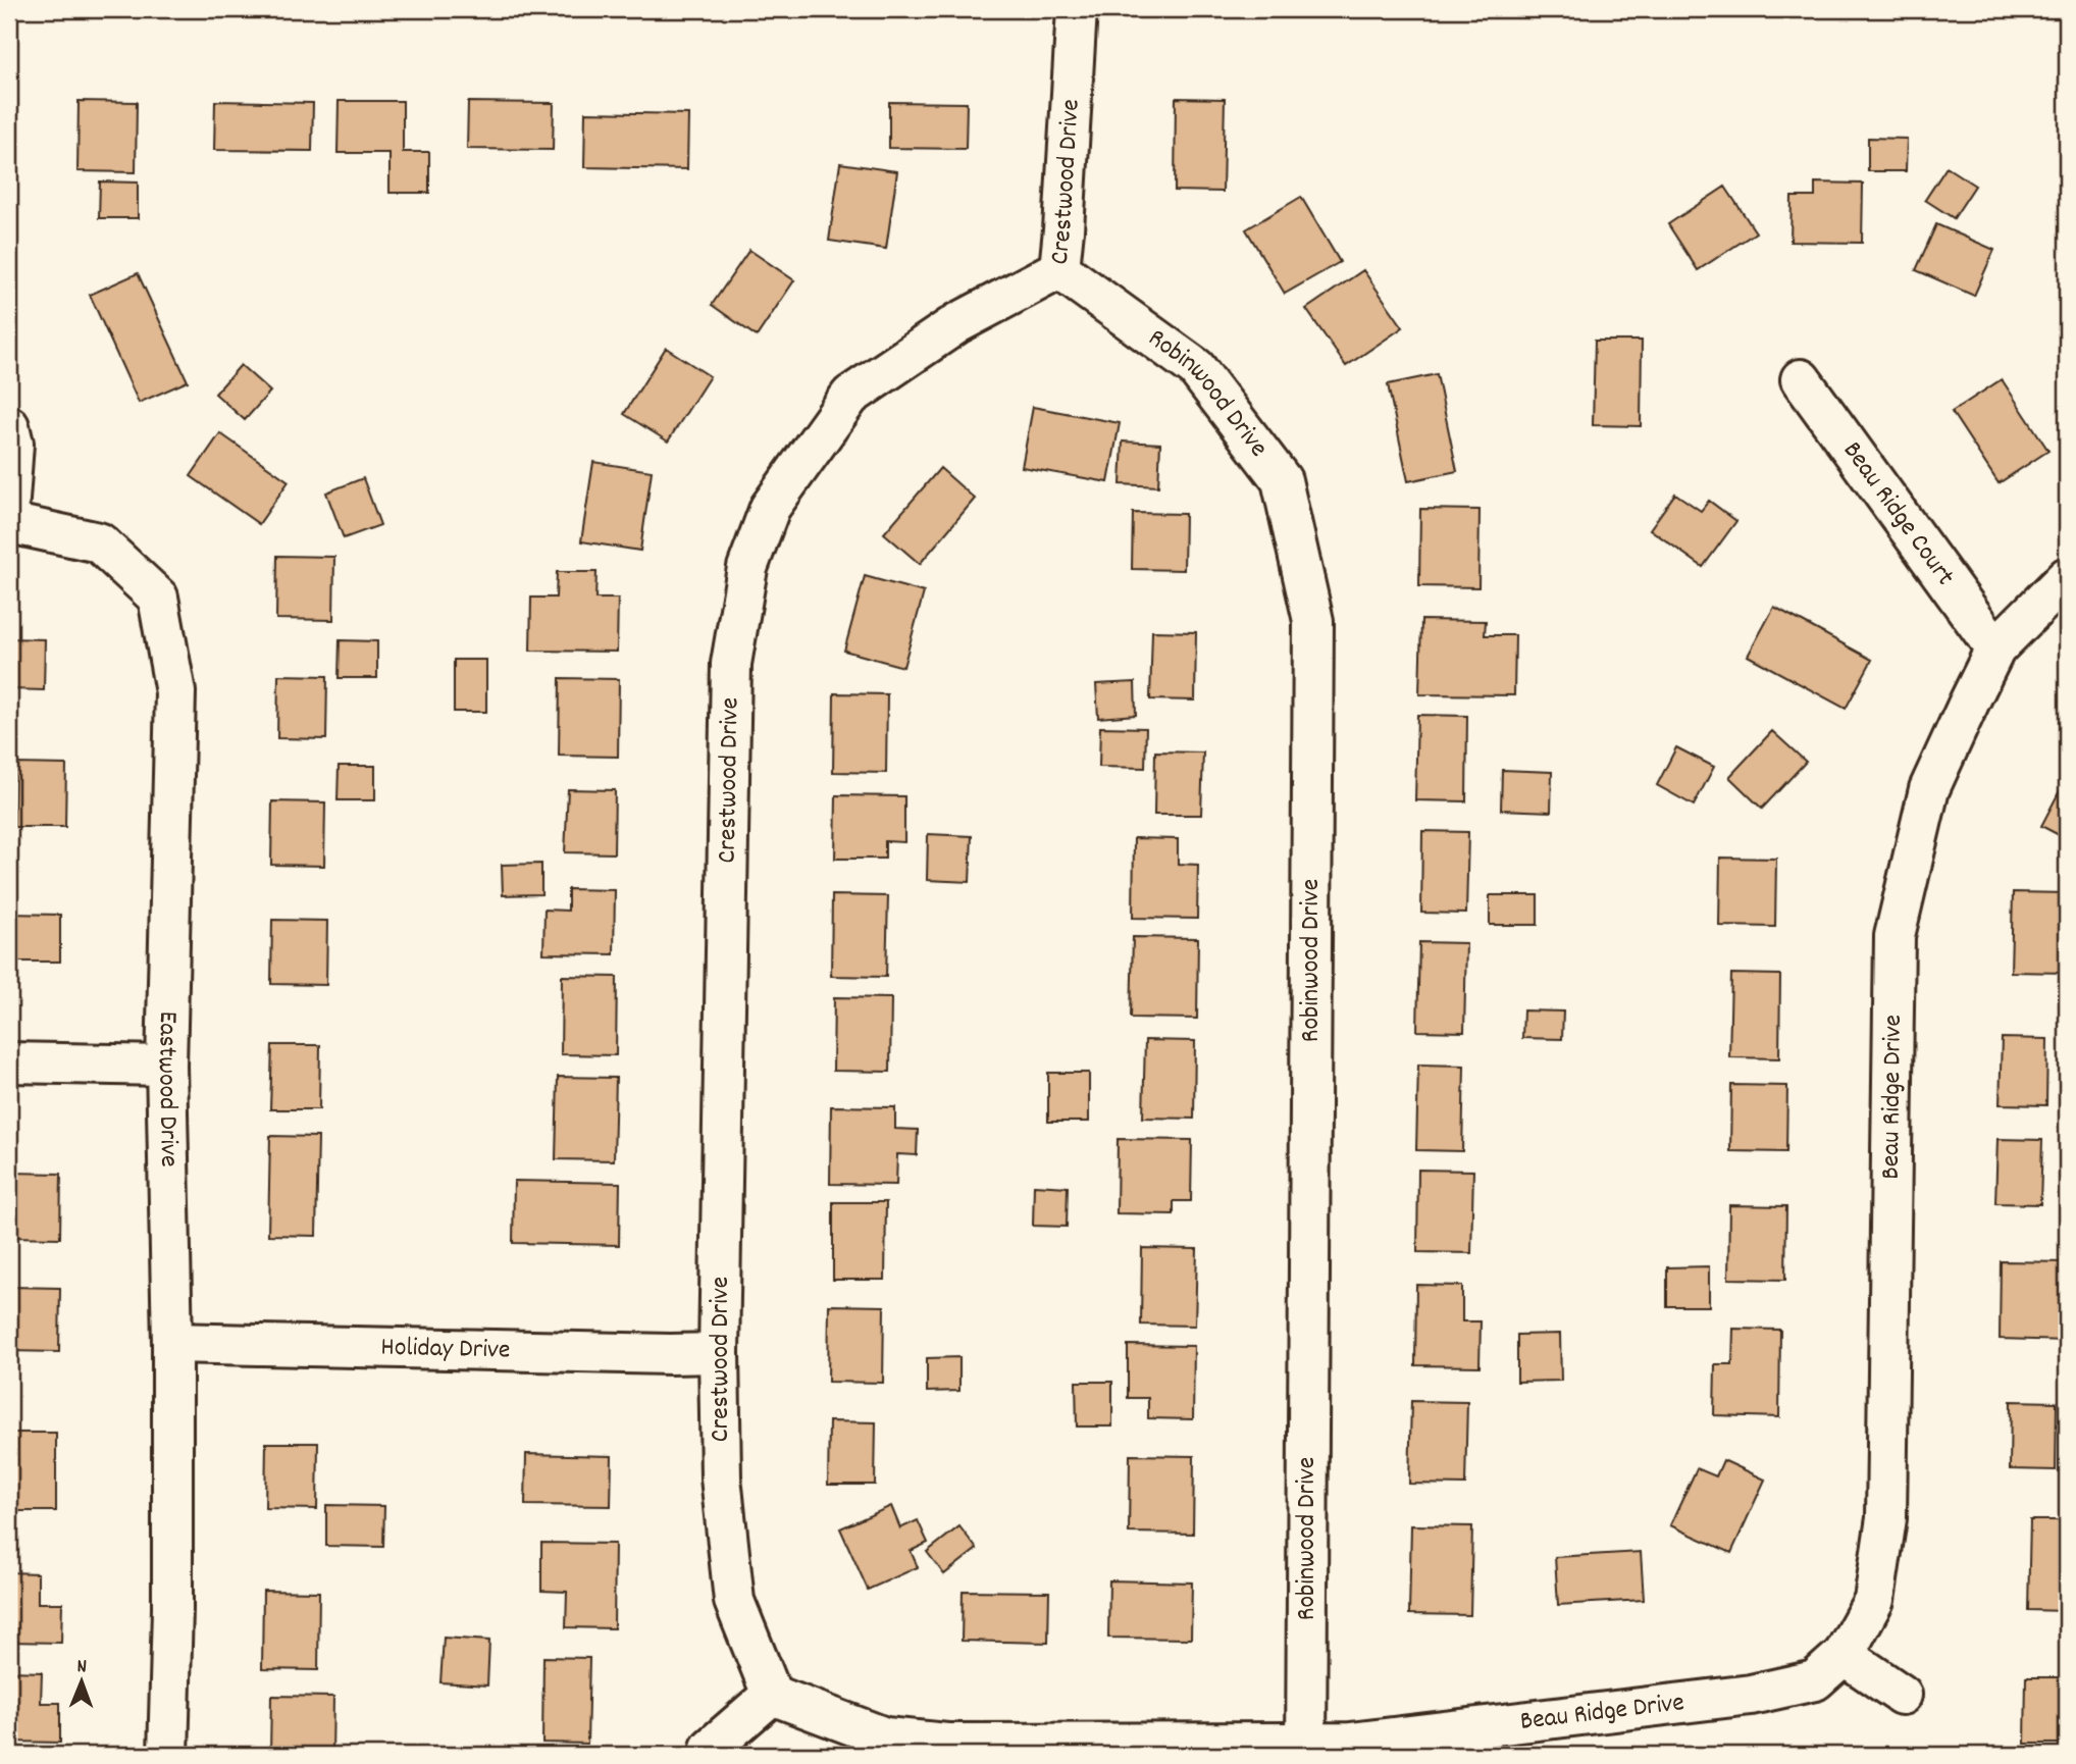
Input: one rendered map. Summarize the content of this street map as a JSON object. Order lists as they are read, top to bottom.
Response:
{
  "streets": {
    "street": [
      "Crestwood Drive",
      "Robinwood Drive",
      "Beau Ridge Court",
      "Eastwood Drive",
      "Beau Ridge Drive",
      "Holiday Drive"
    ]
  },
  "crossings": [
    ["Crestwood Drive", "Robinwood Drive"],
    ["Crestwood Drive", "Holiday Drive"],
    ["Robinwood Drive", "Beau Ridge Drive"],
    ["Beau Ridge Court", "Beau Ridge Drive"],
    ["Eastwood Drive", "Holiday Drive"]
  ],
  "north": "top"
}
